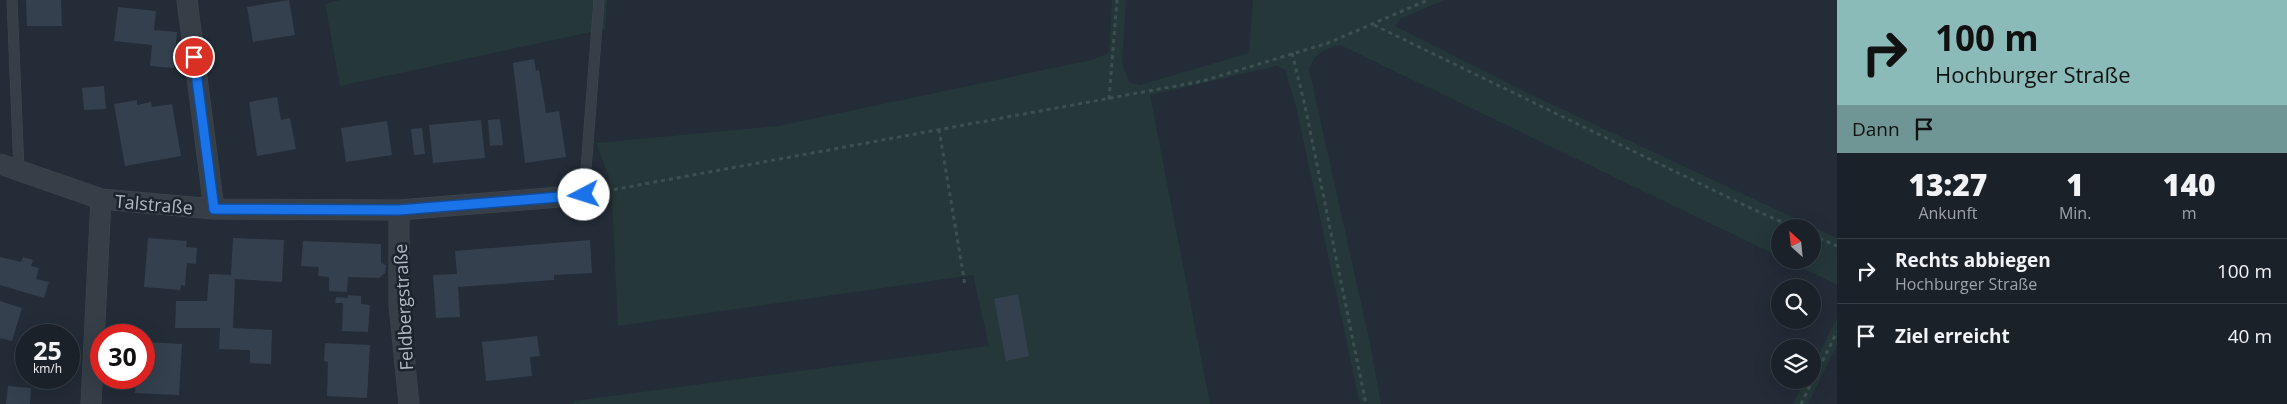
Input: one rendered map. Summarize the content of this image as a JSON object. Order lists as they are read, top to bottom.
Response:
{
  "streets": {
    "street": ["Talstraße", "Feldbergstraße"]
  },
  "crossings": [
    ["Talstraße", "Feldbergstraße"]
  ],
  "north": "top left",
  "page": {
    "turn": ["100 m", "Hochburger Straße"],
    "then": "Dann",
    "eta": [
      "13:27",
      "Ankunft",
      "1",
      "Min.",
      "140",
      "m"
    ],
    "list": [
      {
        "name": "Rechts abbiegen",
        "note": "Hochburger Straße",
        "value": "100 m"
      },
      {
        "name": "Ziel erreicht",
        "value": "40 m"
      }
    ],
    "speed": "25 km/h",
    "limit": "30"
  }
}
